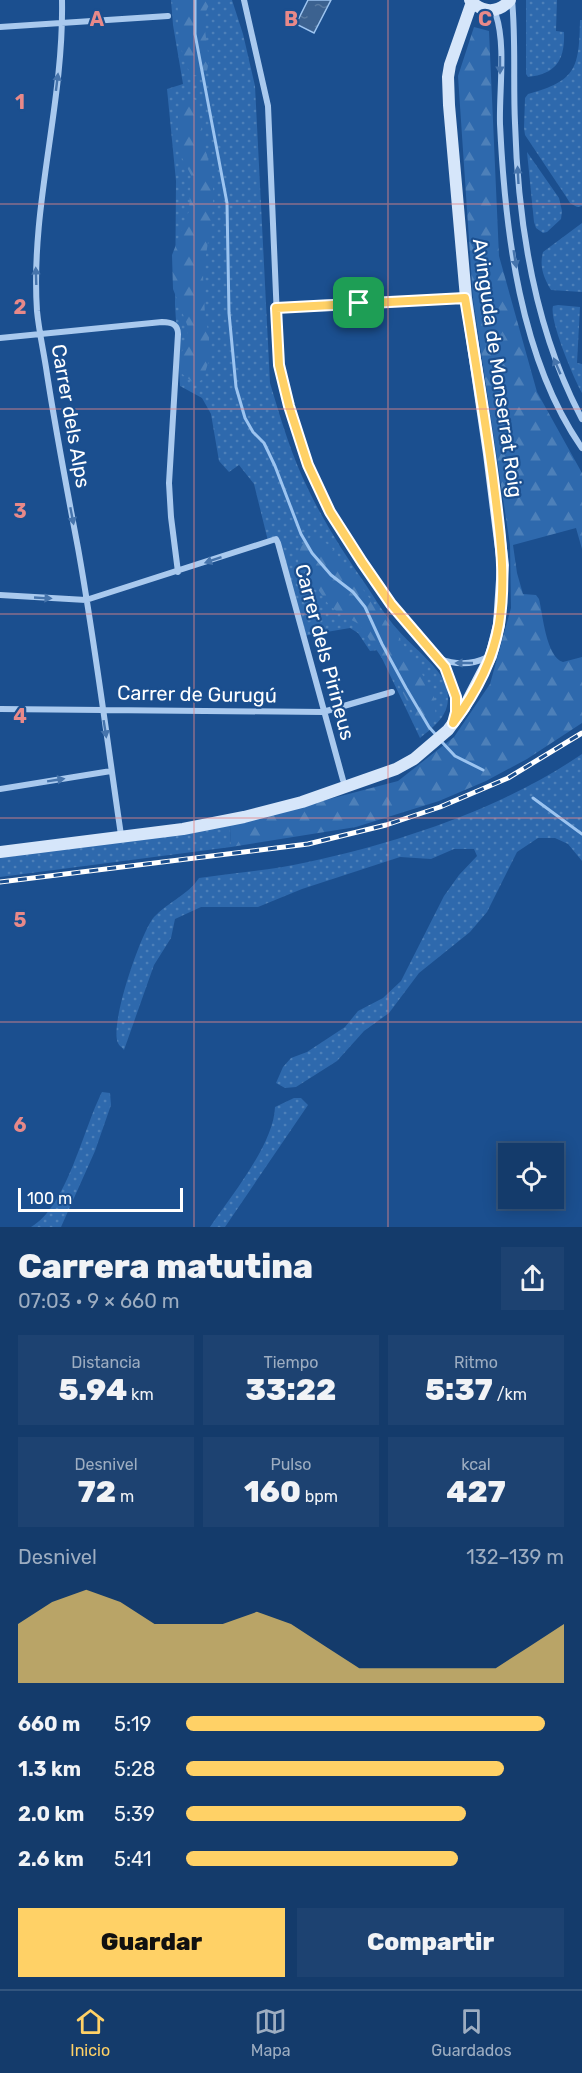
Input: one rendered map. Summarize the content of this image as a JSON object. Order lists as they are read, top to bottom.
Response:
{
  "streets": {
    "street": [
      "Avinguda de Monserrat Roig",
      "Carrer dels Alps",
      "Carrer dels Pirineus",
      "Carrer de Gurugú"
    ]
  },
  "crossings": [
    ["Avinguda de Monserrat Roig", "Carrer dels Alps"],
    ["Carrer dels Alps", "Carrer de Gurugú"],
    ["Carrer dels Pirineus", "Carrer de Gurugú"]
  ],
  "scale_bar": "100 m",
  "page": {
    "scale": "100 m",
    "heading": ["Carrera matutina", "07:03 · 9 × 660 m"],
    "stats": [
      ["Distancia", "5.94 km"],
      ["Tiempo", "33:22"],
      ["Ritmo", "5:37 /km"],
      ["Desnivel", "72 m"],
      ["Pulso", "160 bpm"],
      ["kcal", "427"]
    ],
    "chart": ["Desnivel", "132–139 m"],
    "list": [
      {
        "name": "660 m",
        "note": "5:19"
      },
      {
        "name": "1.3 km",
        "note": "5:28"
      },
      {
        "name": "2.0 km",
        "note": "5:39"
      },
      {
        "name": "2.6 km",
        "note": "5:41"
      }
    ],
    "buttons": ["Guardar", "Compartir"],
    "tabs": ["Inicio", "Mapa", "Guardados"]
  },
  "grid": {
    "columns": ["A", "B", "C"],
    "rows": [
      "1",
      "2",
      "3",
      "4",
      "5",
      "6"
    ]
  }
}
